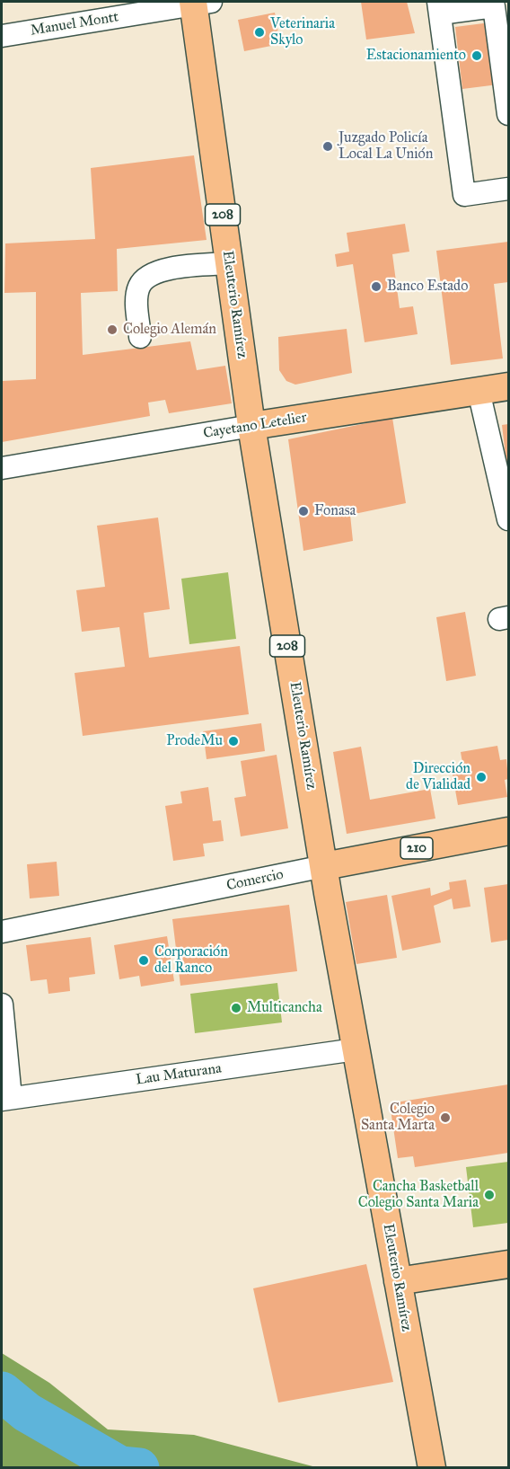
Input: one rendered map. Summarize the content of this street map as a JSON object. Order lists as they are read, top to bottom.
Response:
{
  "streets": {
    "main road": [
      "208",
      "Eleuterio Ramírez",
      "Cayetano Letelier",
      "210",
      "Comercio"
    ],
    "street": ["Manuel Montt", "Lau Maturana"]
  },
  "crossings": [
    ["Manuel Montt", "Eleuterio Ramírez"],
    ["Eleuterio Ramírez", "Cayetano Letelier"],
    ["Eleuterio Ramírez", "Comercio"],
    ["Eleuterio Ramírez", "Lau Maturana"]
  ],
  "places": [
    "Veterinaria Skylo",
    "Estacionamiento",
    "Juzgado Policía Local La Unión",
    "Banco Estado",
    "Colegio Alemán",
    "Fonasa",
    "ProdeMu",
    "Dirección de Vialidad",
    "Corporación del Ranco",
    "Multicancha",
    "Colegio Santa Marta",
    "Cancha Basketball Colegio Santa Maria"
  ]
}
